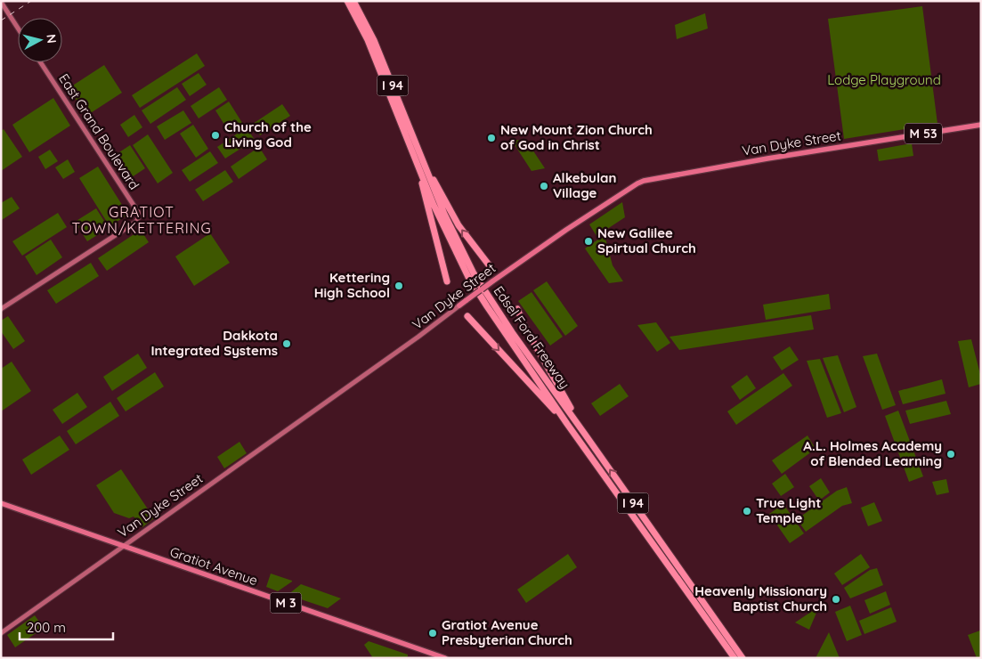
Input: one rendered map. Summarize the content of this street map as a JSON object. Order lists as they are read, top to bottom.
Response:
{
  "streets": {
    "highway": ["I 94", "Edsel Ford Freeway"],
    "main road": [
      "East Grand Boulevard",
      "M 53",
      "Van Dyke Street",
      "Gratiot Avenue",
      "M 3"
    ]
  },
  "crossings": [
    ["Van Dyke Street", "Gratiot Avenue"]
  ],
  "districts": ["GRATIOT TOWN/KETTERING"],
  "parks": ["Lodge Playground"],
  "places": [
    "Church of the Living God",
    "New Mount Zion Church of God in Christ",
    "Alkebulan Village",
    "New Galilee Spirtual Church",
    "Kettering High School",
    "Dakkota Integrated Systems",
    "A.L. Holmes Academy of Blended Learning",
    "True Light Temple",
    "Heavenly Missionary Baptist Church",
    "Gratiot Avenue Presbyterian Church"
  ],
  "scale_bar": "200 m",
  "north": "right"
}
